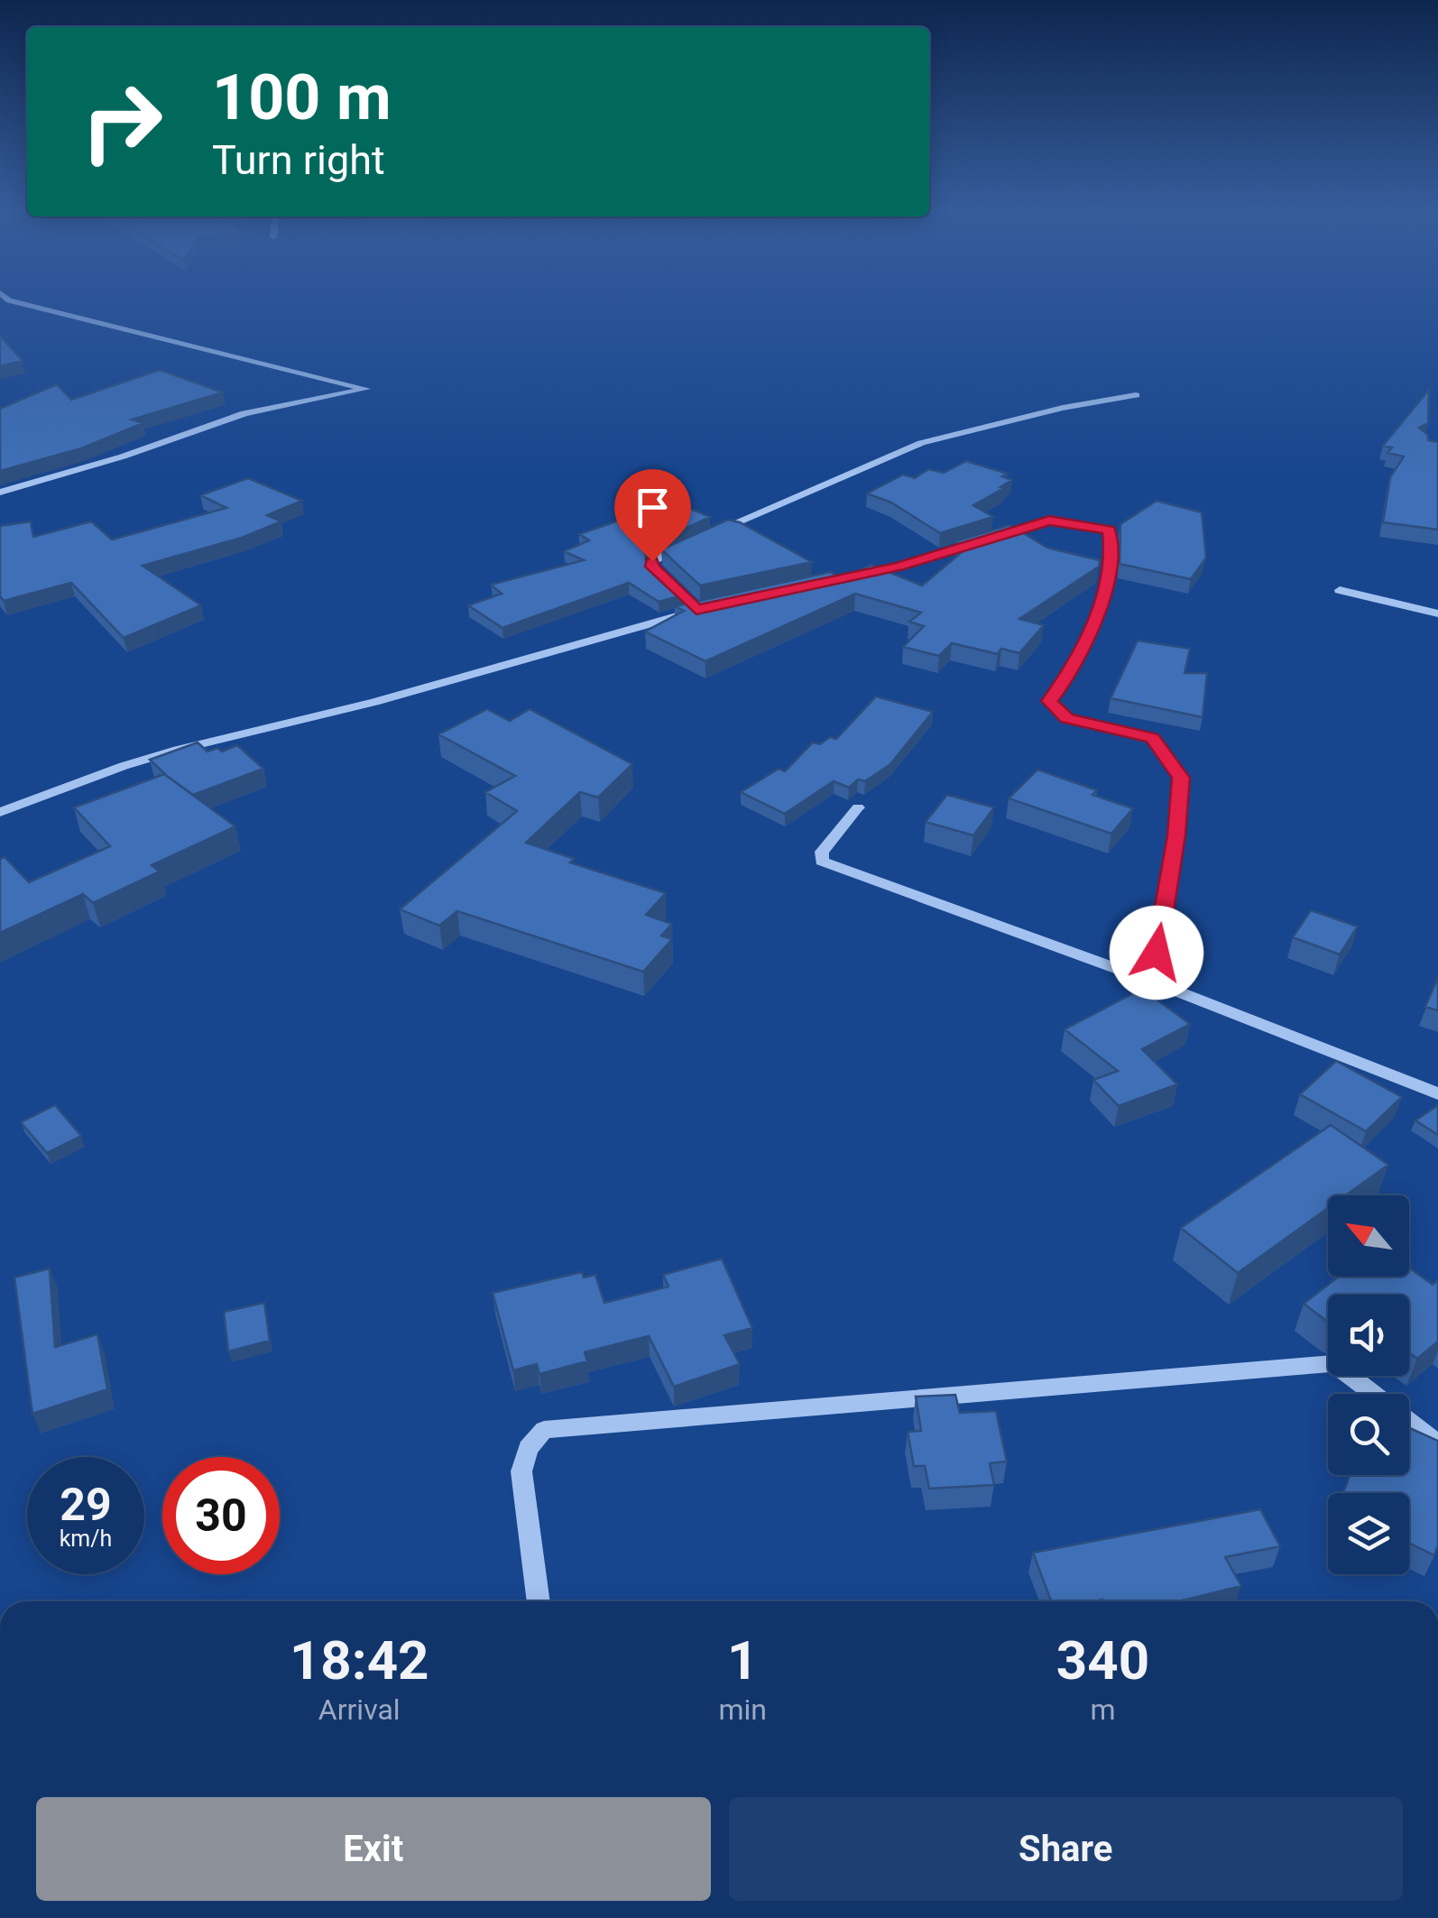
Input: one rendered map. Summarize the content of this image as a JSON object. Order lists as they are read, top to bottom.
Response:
{
  "north": "top left",
  "page": {
    "turn": ["100 m", "Turn right"],
    "speed": "29 km/h",
    "limit": "30",
    "eta": [
      "18:42",
      "Arrival",
      "1",
      "min",
      "340",
      "m"
    ],
    "buttons": ["Exit", "Share"]
  }
}
